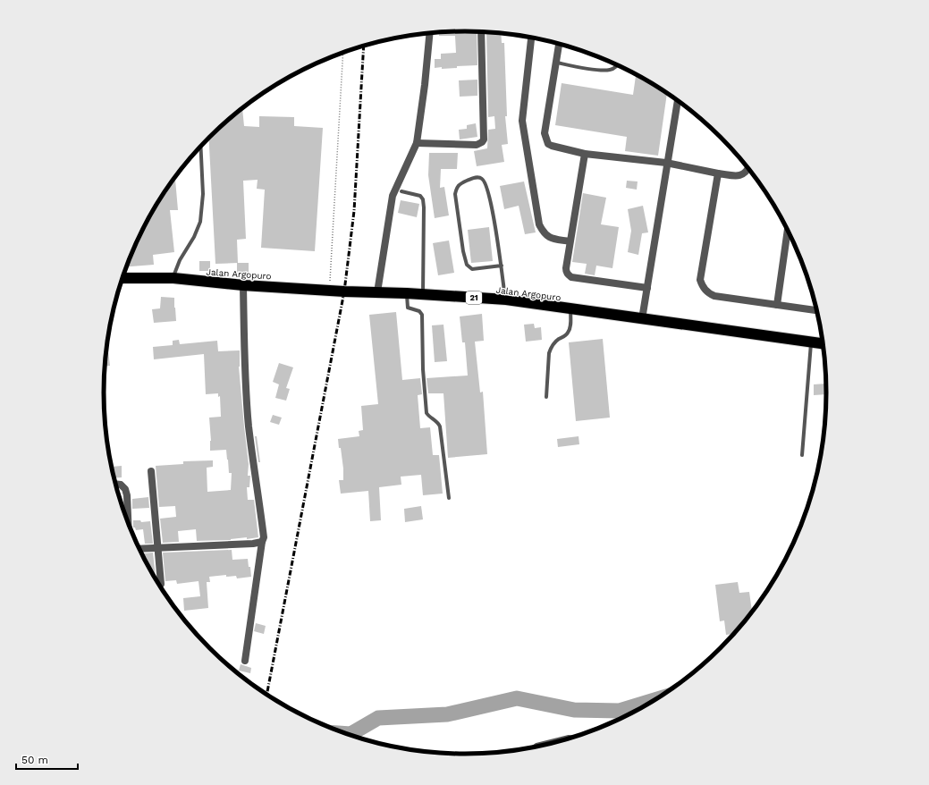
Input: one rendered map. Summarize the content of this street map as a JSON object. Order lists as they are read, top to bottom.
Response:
{
  "streets": {
    "highway": ["Jalan Argopuro", "21"]
  },
  "scale_bar": "50 m"
}
